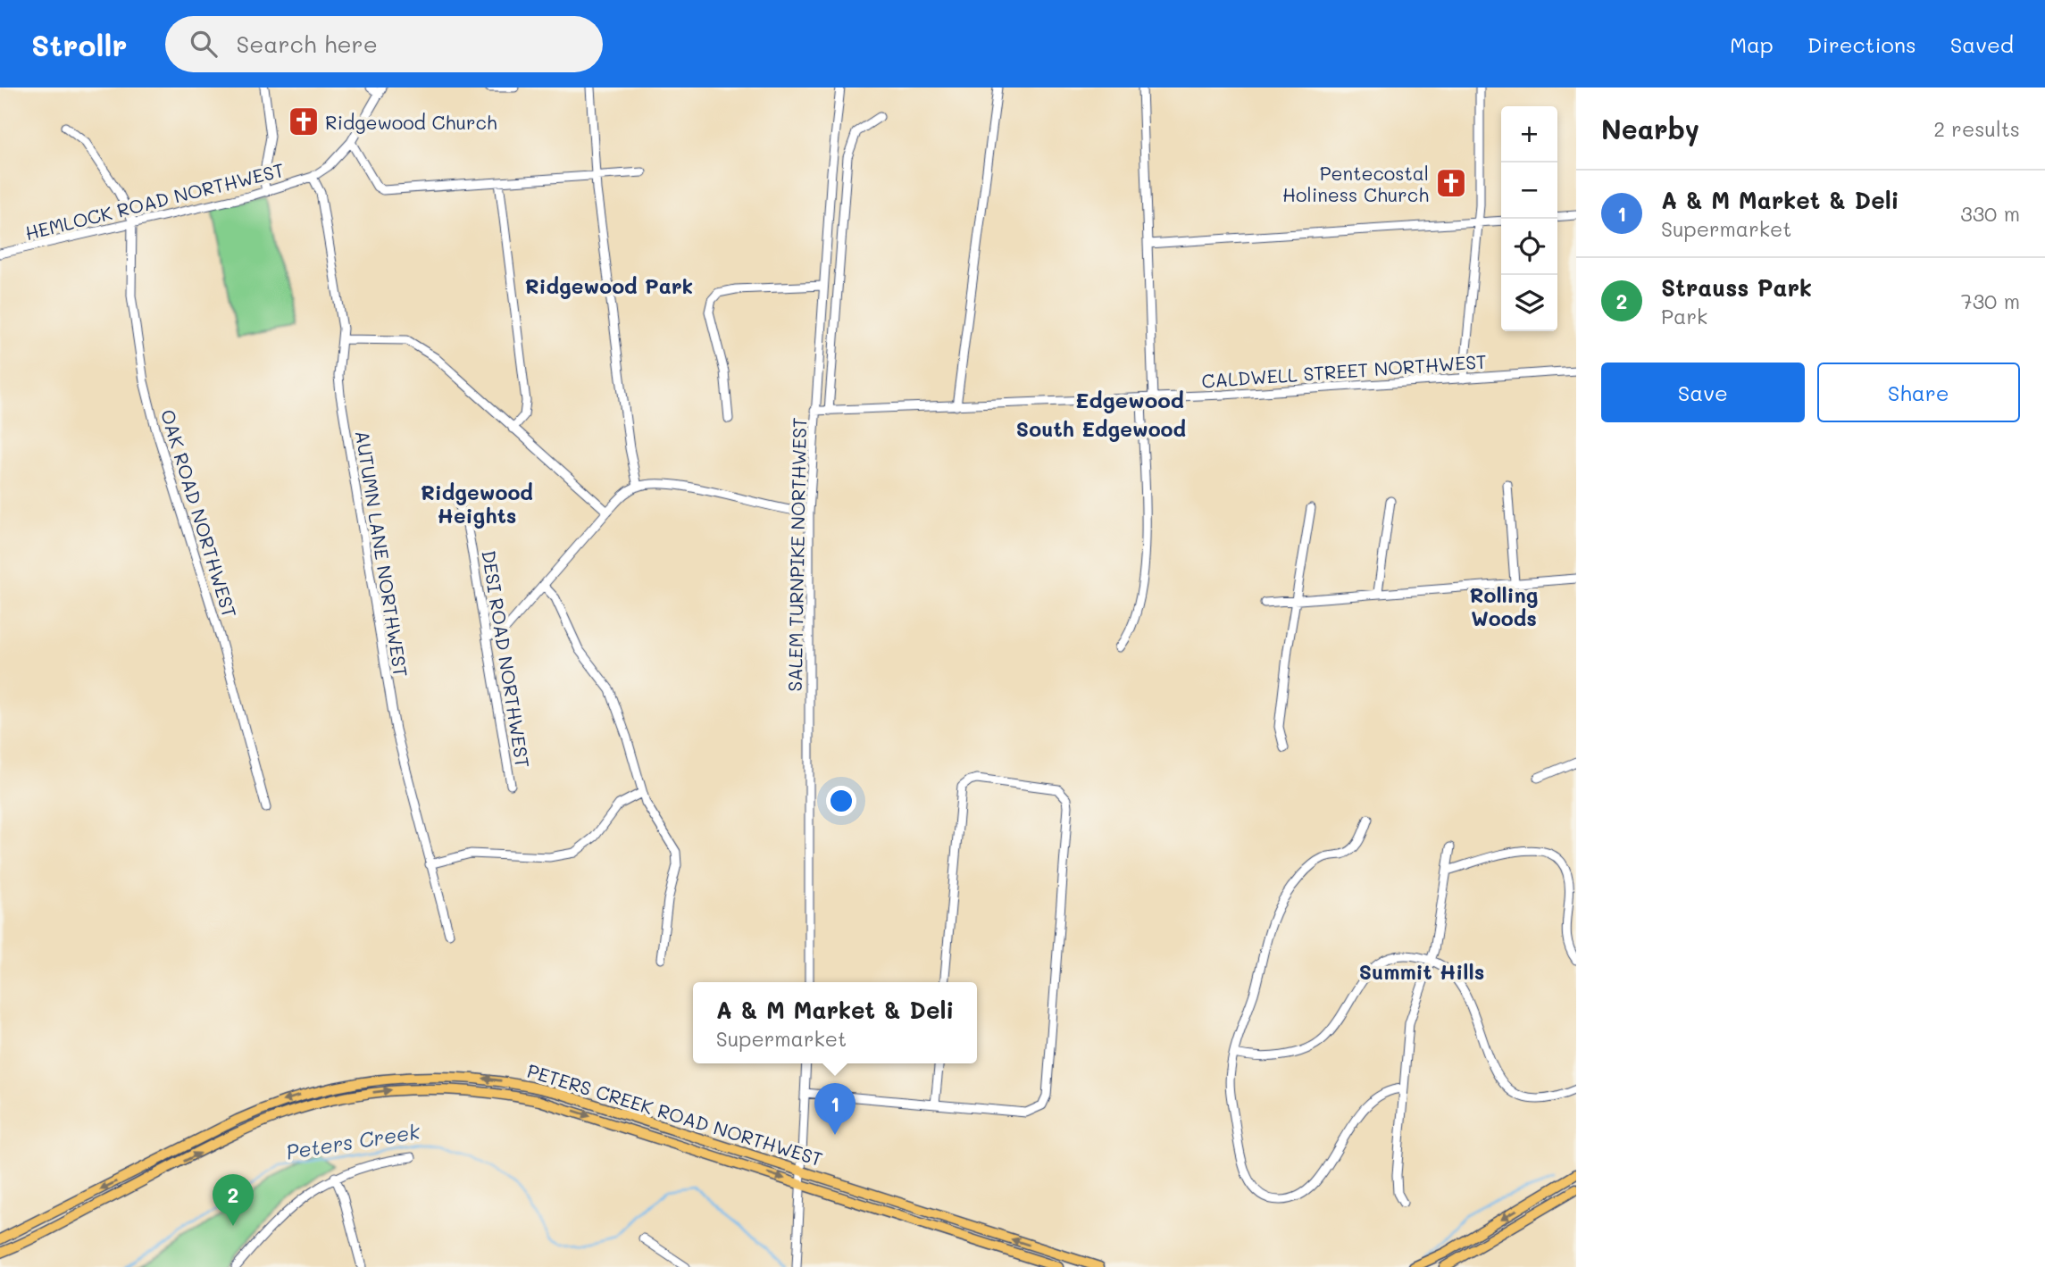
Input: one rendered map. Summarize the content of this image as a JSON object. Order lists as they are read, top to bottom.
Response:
{
  "streets": {
    "main road": ["PETERS CREEK ROAD NORTHWEST"],
    "street": [
      "HEMLOCK ROAD NORTHWEST",
      "CALDWELL STREET NORTHWEST",
      "OAK ROAD NORTHWEST",
      "AUTUMN LANE NORTHWEST",
      "SALEM TURNPIKE NORTHWEST",
      "DESI ROAD NORTHWEST"
    ]
  },
  "crossings": [
    ["HEMLOCK ROAD NORTHWEST", "OAK ROAD NORTHWEST"],
    ["HEMLOCK ROAD NORTHWEST", "AUTUMN LANE NORTHWEST"],
    ["CALDWELL STREET NORTHWEST", "SALEM TURNPIKE NORTHWEST"]
  ],
  "districts": [
    "Ridgewood Park",
    "Edgewood",
    "South Edgewood",
    "Ridgewood Heights",
    "Rolling Woods",
    "Summit Hills"
  ],
  "water": ["Peters Creek"],
  "places": {
    "church": ["Ridgewood Church", "Pentecostal Holiness Church"]
  },
  "page": {
    "header": "Strollr",
    "search": "Search here",
    "nav": ["Map", "Directions", "Saved"],
    "heading": ["Nearby", "2 results"],
    "map_buttons": ["+", "−"],
    "list": [
      {
        "mark": "1",
        "name": "A & M Market & Deli",
        "note": "Supermarket",
        "value": "330 m"
      },
      {
        "mark": "2",
        "name": "Strauss Park",
        "note": "Park",
        "value": "730 m"
      }
    ],
    "buttons": ["Save", "Share"],
    "popup": ["A & M Market & Deli", "Supermarket"],
    "pins": ["1", "2"]
  }
}
